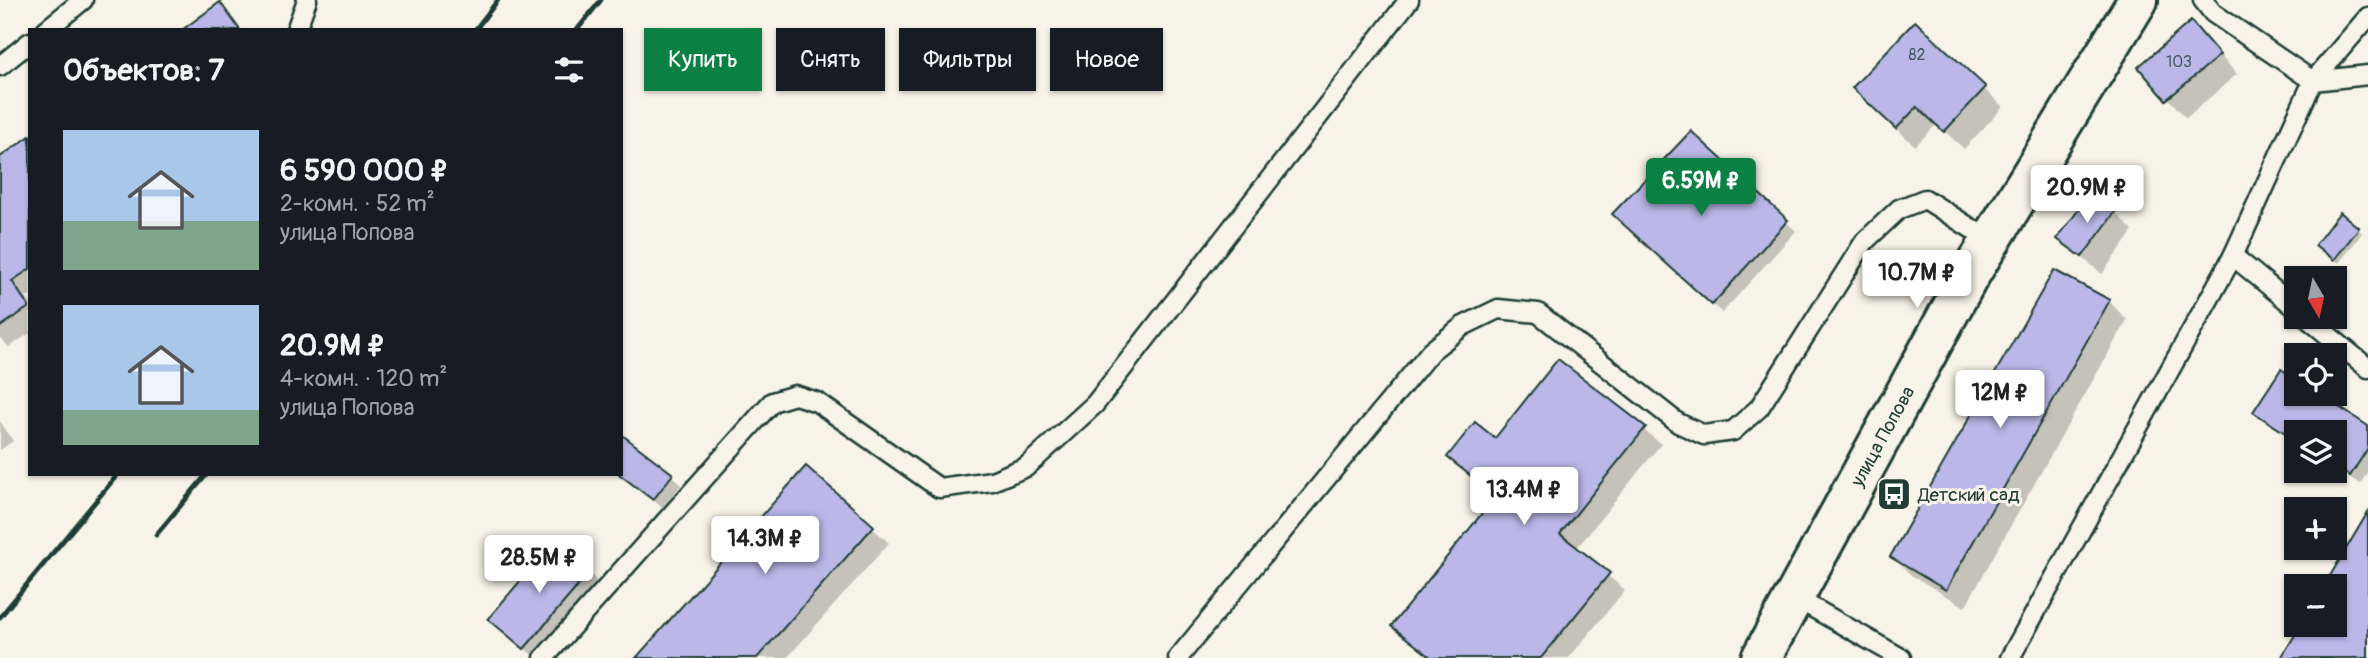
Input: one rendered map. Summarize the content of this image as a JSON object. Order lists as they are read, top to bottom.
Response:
{
  "streets": {
    "street": ["улица Попова"]
  },
  "places": {
    "bus stop": ["Детский сад"]
  },
  "house_numbers": ["82", "103"],
  "north": "bottom",
  "page": {
    "chip": [
      "Купить",
      "Снять",
      "Фильтры",
      "Новое"
    ],
    "heading": "Объектов: 7",
    "list": [
      {
        "name": "6 590 000 ₽",
        "note": "2-комн. · 52 m² · улица Попова"
      },
      {
        "name": "20.9M ₽",
        "note": "4-комн. · 120 m² · улица Попова"
      }
    ],
    "price": [
      "6.59M ₽",
      "20.9M ₽",
      "10.7M ₽",
      "12M ₽",
      "13.4M ₽",
      "14.3M ₽",
      "28.5M ₽"
    ],
    "map_buttons": ["+", "−"]
  }
}
